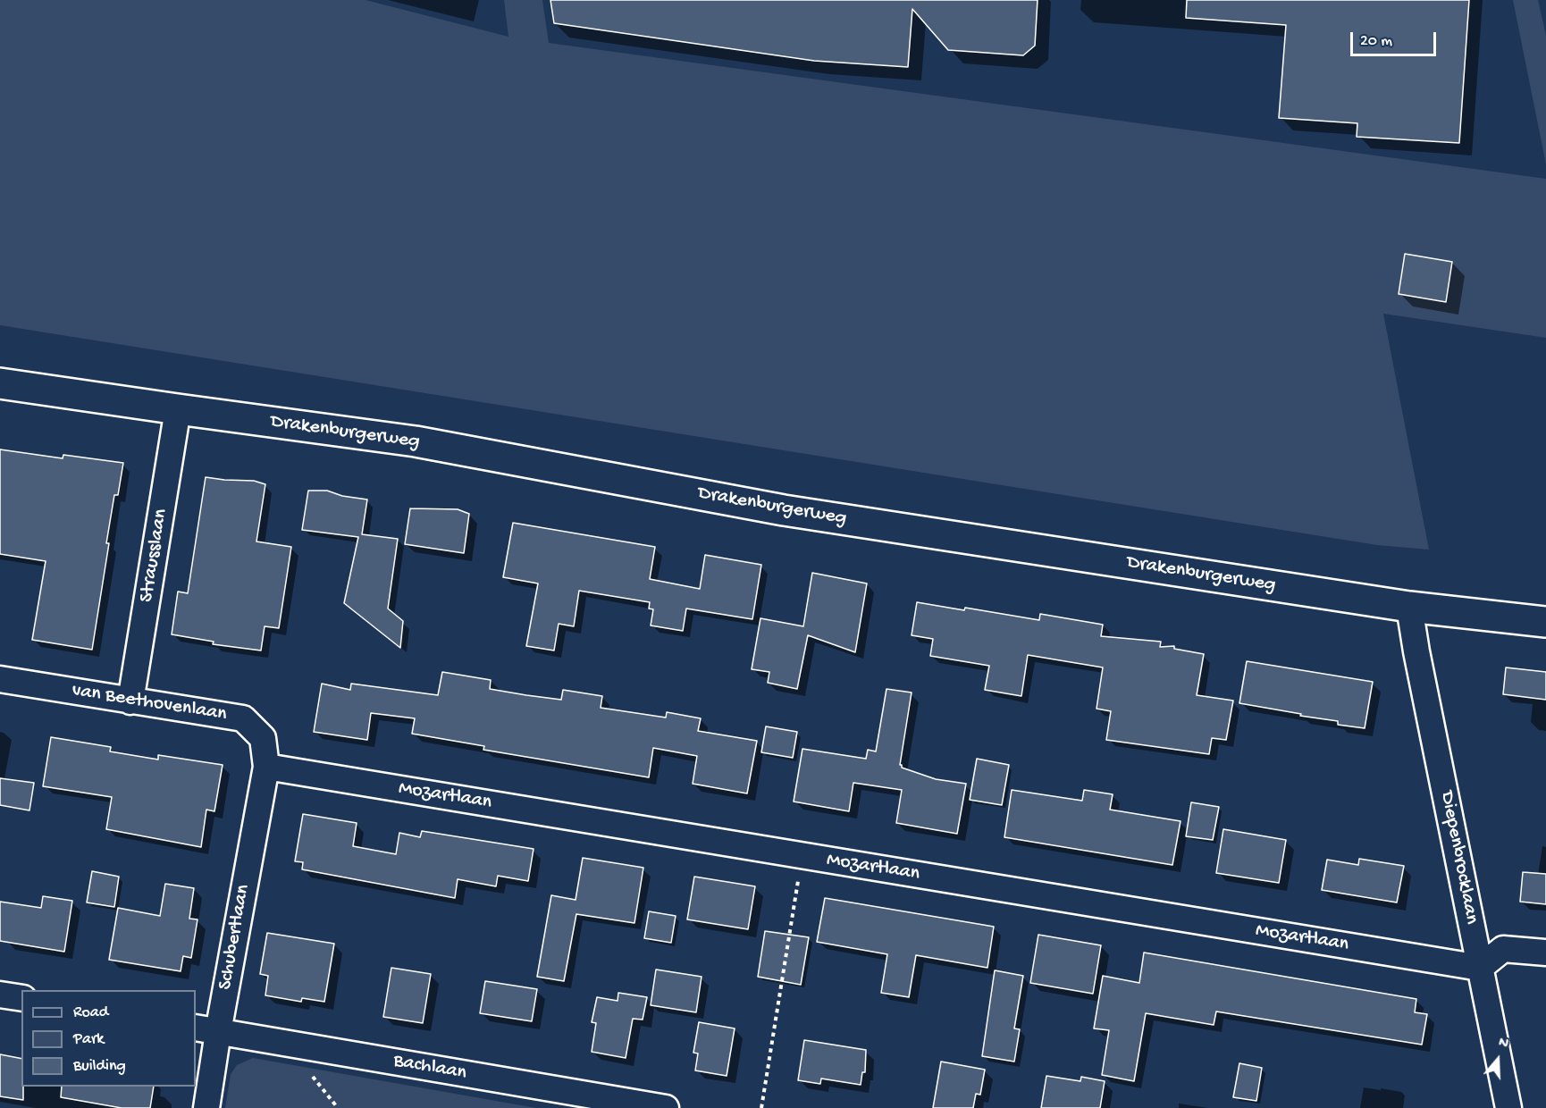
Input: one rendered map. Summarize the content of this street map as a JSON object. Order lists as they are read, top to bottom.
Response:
{
  "streets": {
    "main road": ["Drakenburgerweg"],
    "street": [
      "Strausslaan",
      "van Beethovenlaan",
      "Mozartlaan",
      "Diepenbrocklaan",
      "Schubertlaan",
      "Bachlaan"
    ]
  },
  "crossings": [
    ["Drakenburgerweg", "Strausslaan"],
    ["Drakenburgerweg", "Diepenbrocklaan"],
    ["Strausslaan", "van Beethovenlaan"],
    ["van Beethovenlaan", "Mozartlaan"],
    ["van Beethovenlaan", "Schubertlaan"],
    ["Mozartlaan", "Diepenbrocklaan"],
    ["Mozartlaan", "Schubertlaan"],
    ["Schubertlaan", "Bachlaan"]
  ],
  "legend": ["Road", "Park", "Building"],
  "scale_bar": "20 m",
  "north": "top"
}
